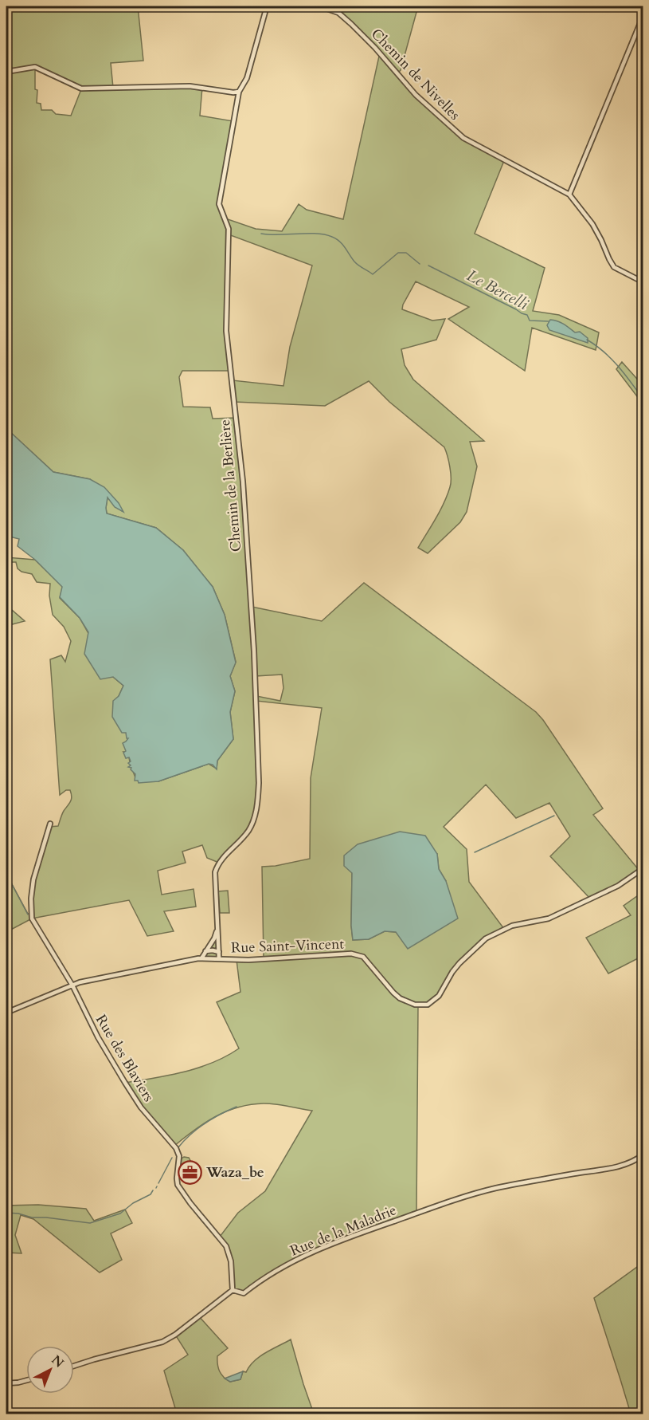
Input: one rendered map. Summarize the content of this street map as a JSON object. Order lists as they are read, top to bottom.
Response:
{
  "streets": {
    "street": [
      "Chemin de Nivelles",
      "Chemin de la Berlière",
      "Rue Saint-Vincent",
      "Rue des Blaviers",
      "Rue de la Maladrie"
    ]
  },
  "crossings": [
    ["Chemin de la Berlière", "Rue Saint-Vincent"],
    ["Rue Saint-Vincent", "Rue des Blaviers"],
    ["Rue des Blaviers", "Rue de la Maladrie"]
  ],
  "water": ["Le Bercelli"],
  "places": {
    "office": ["Waza_be"]
  },
  "north": "top right"
}
